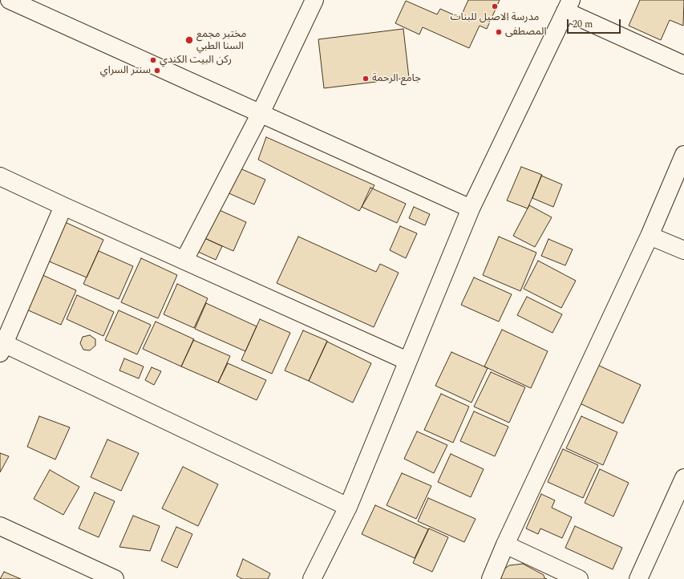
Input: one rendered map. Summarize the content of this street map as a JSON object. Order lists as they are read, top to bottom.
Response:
{
  "places": [
    "مدرسة الاصيل للبنات",
    "المصطفى",
    "مختبر مجمع السنا الطبي",
    "ركن البيت الكندي",
    "سنتر السراي",
    "جامع الرحمة"
  ],
  "scale_bar": "20 m"
}
